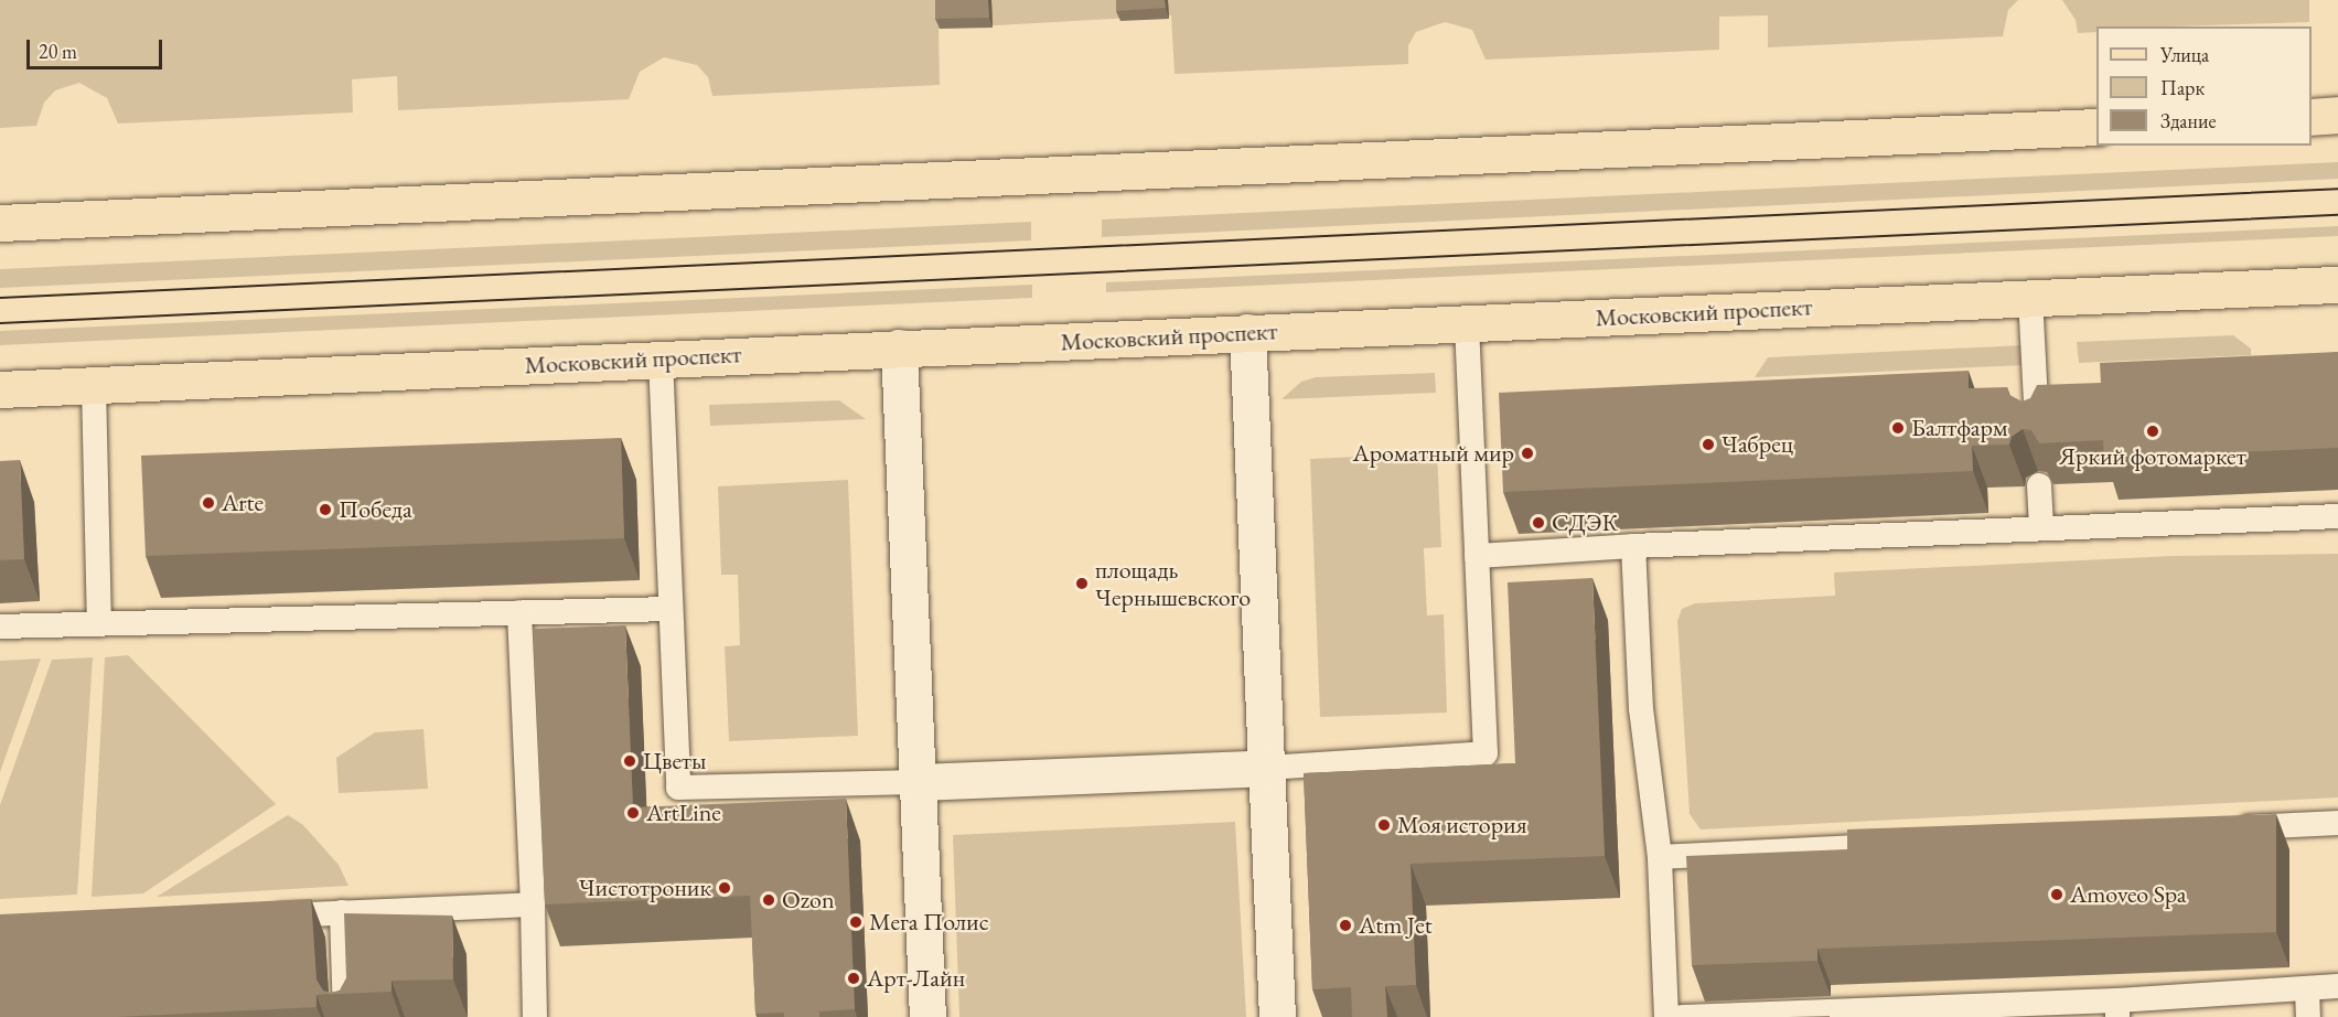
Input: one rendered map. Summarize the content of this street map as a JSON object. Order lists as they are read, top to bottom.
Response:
{
  "streets": {
    "main road": ["Московский проспект"]
  },
  "places": [
    "Балтфарм",
    "Яркий фотомаркет",
    "Чабрец",
    "Ароматный мир",
    "Arte",
    "Победа",
    "СДЭК",
    "площадь Чернышевского",
    "Цветы",
    "ArtLine",
    "Моя история",
    "Чистотроник",
    "Amoveo Spa",
    "Ozon",
    "Мега Полис",
    "Atm Jet",
    "Арт-Лайн"
  ],
  "legend": ["Улица", "Парк", "Здание"],
  "scale_bar": "20 m"
}
